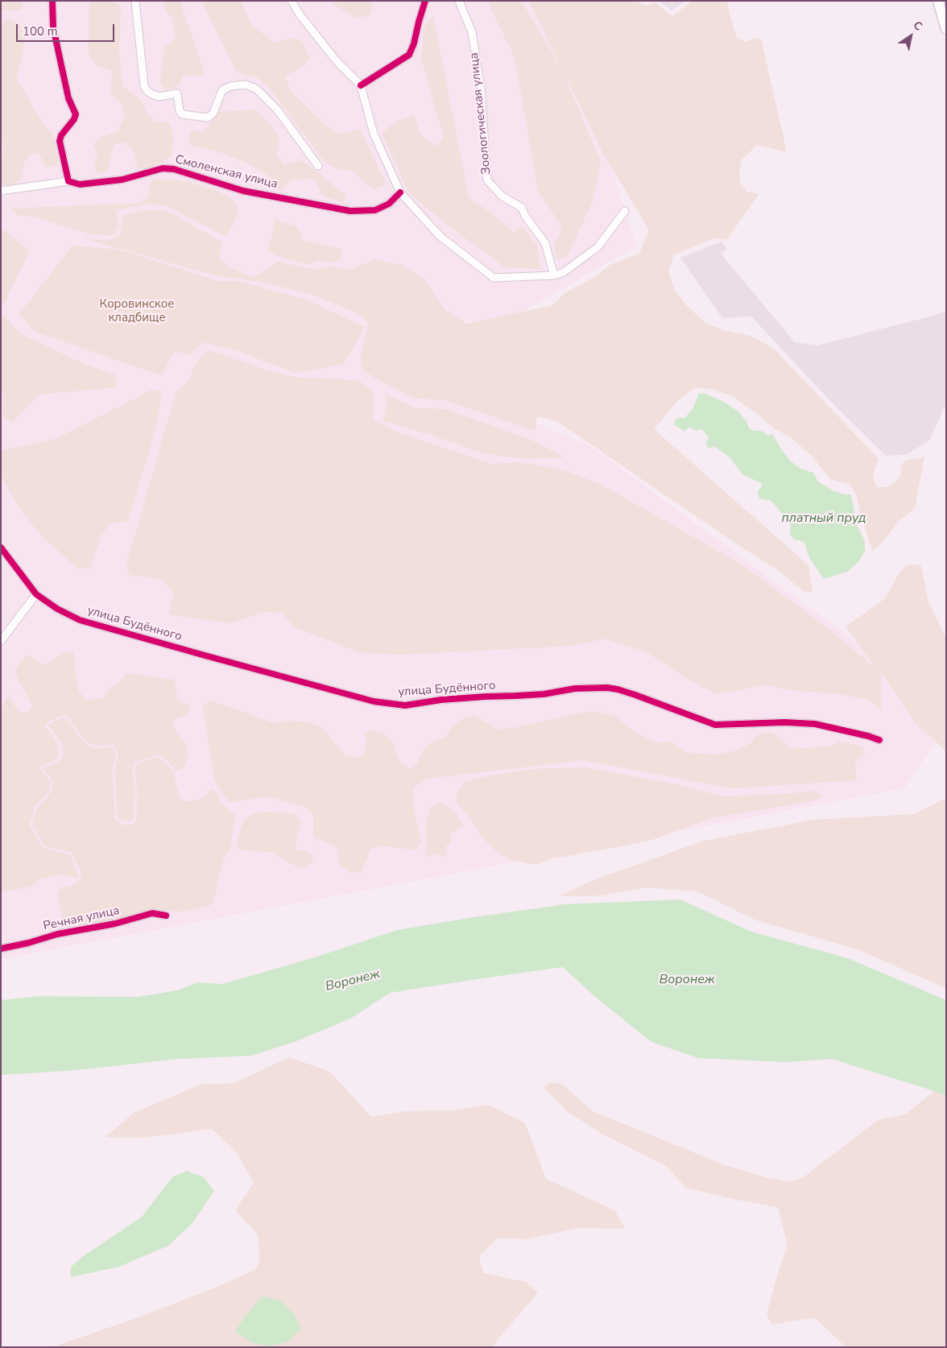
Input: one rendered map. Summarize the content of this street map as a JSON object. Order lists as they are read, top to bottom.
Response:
{
  "streets": {
    "street": [
      "Зоологическая улица",
      "Смоленская улица",
      "улица Будённого",
      "Речная улица"
    ]
  },
  "water": ["платный пруд", "Воронеж"],
  "parks": ["Коровинское кладбище"],
  "scale_bar": "100 m",
  "north": "top right"
}
